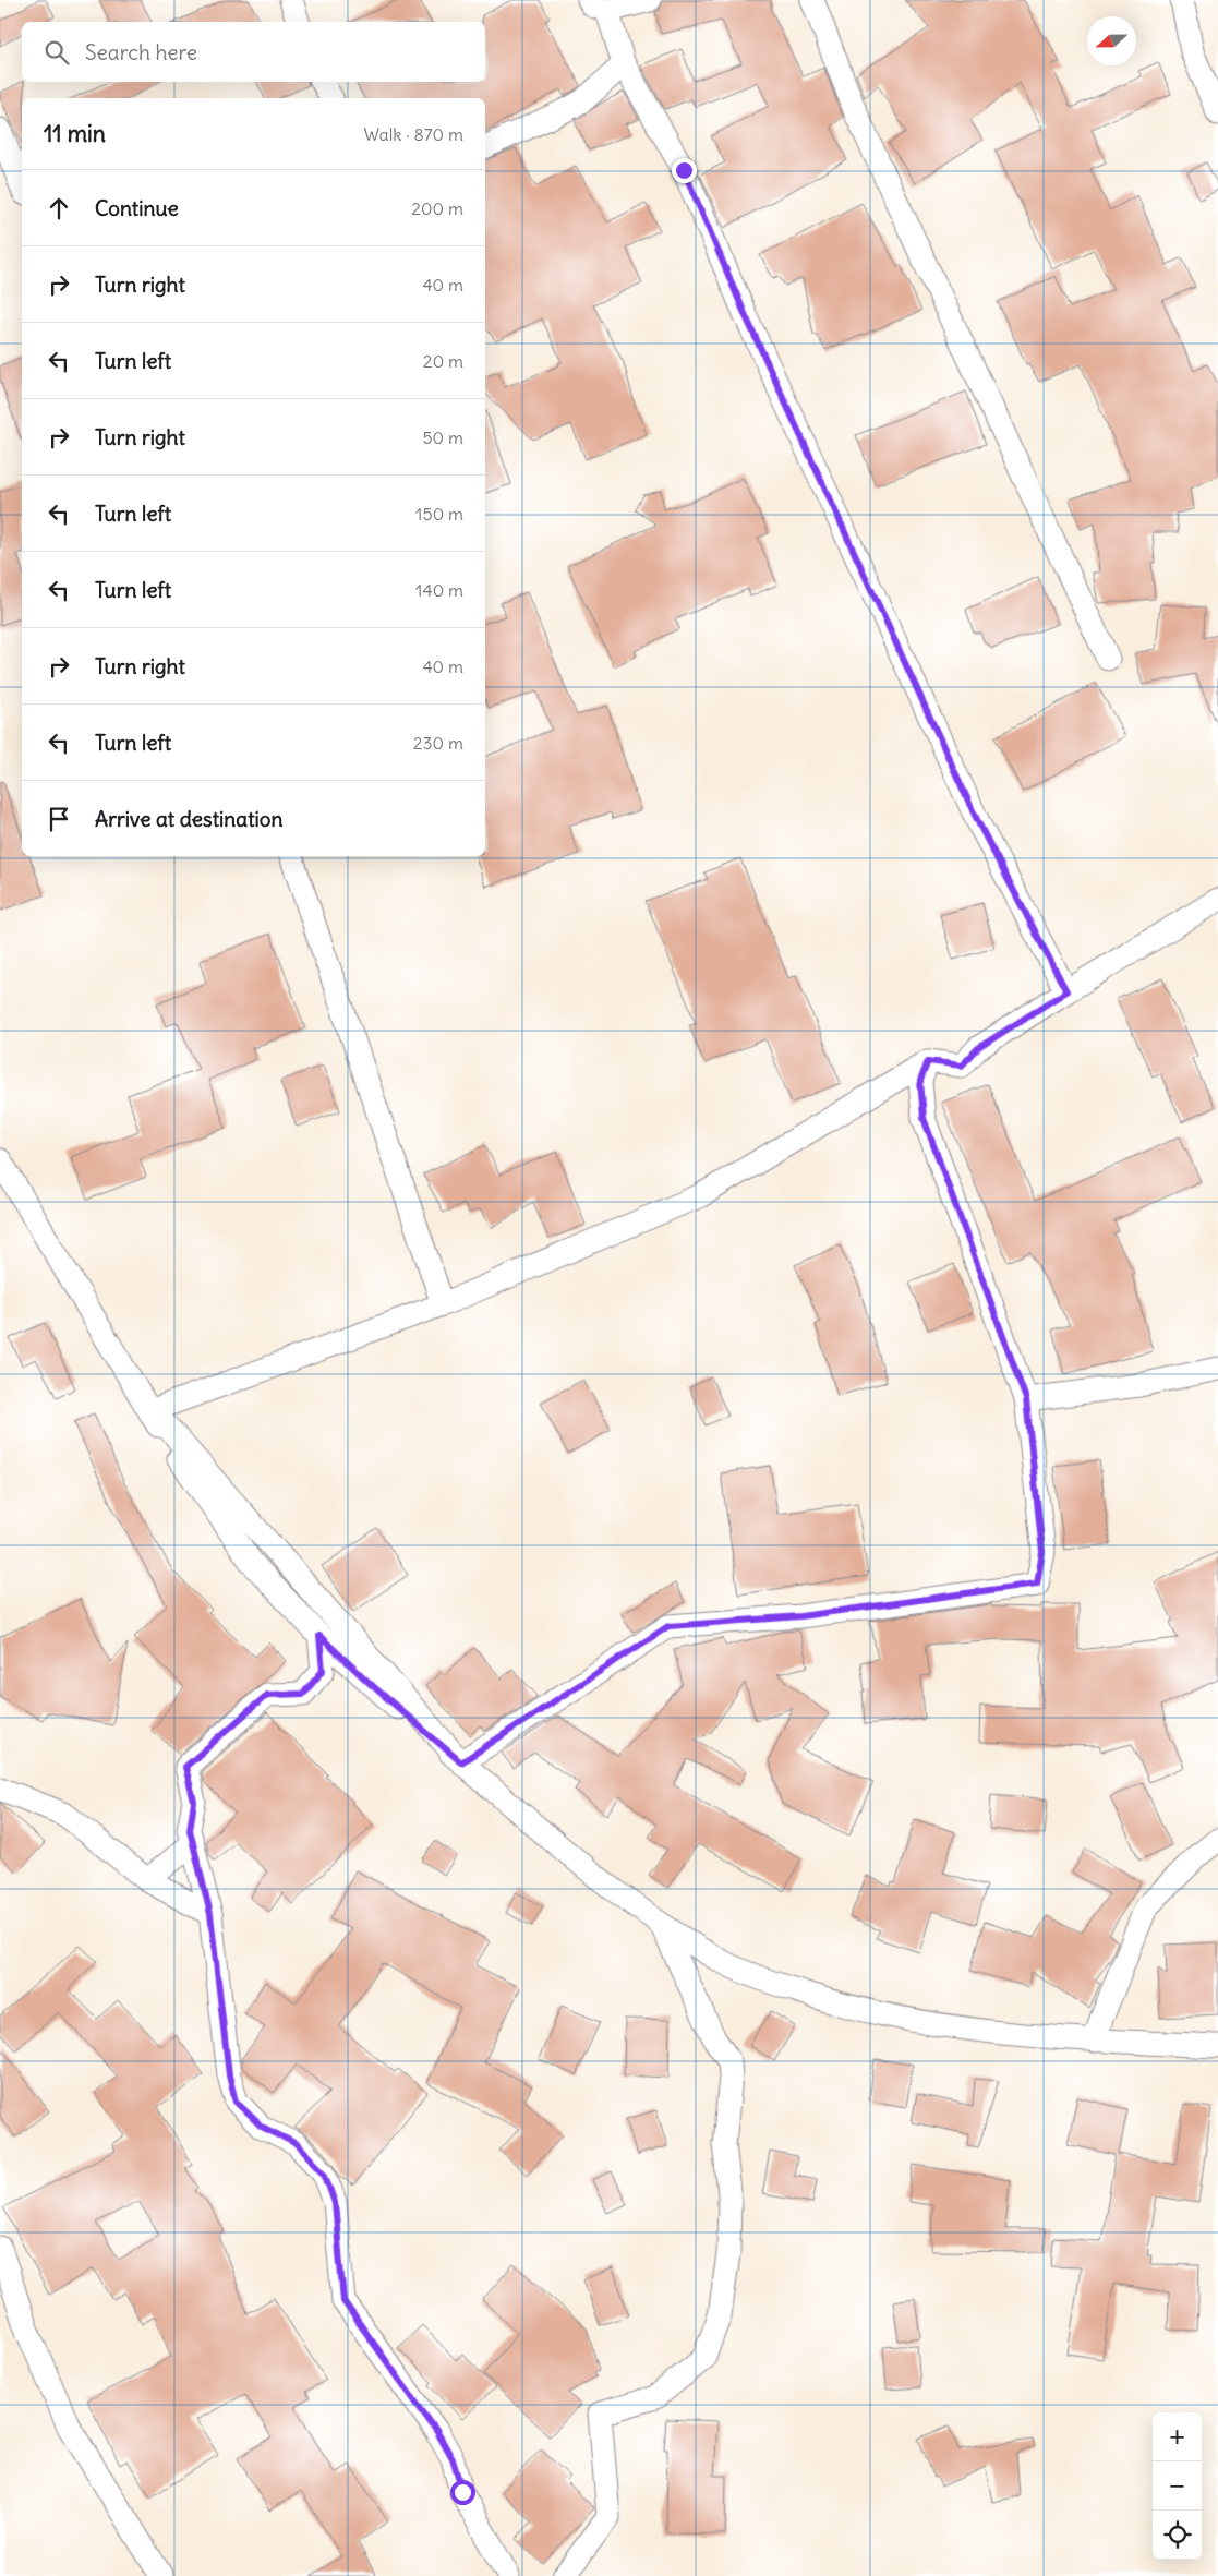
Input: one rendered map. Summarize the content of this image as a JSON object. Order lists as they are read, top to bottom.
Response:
{
  "north": "left",
  "page": {
    "search": "Search here",
    "heading": ["11 min", "Walk · 870 m"],
    "list": [
      ["Continue", "200 m"],
      ["Turn right", "40 m"],
      ["Turn left", "20 m"],
      ["Turn right", "50 m"],
      ["Turn left", "150 m"],
      ["Turn left", "140 m"],
      ["Turn right", "40 m"],
      ["Turn left", "230 m"],
      "Arrive at destination"
    ],
    "map_buttons": ["+", "−"]
  }
}
